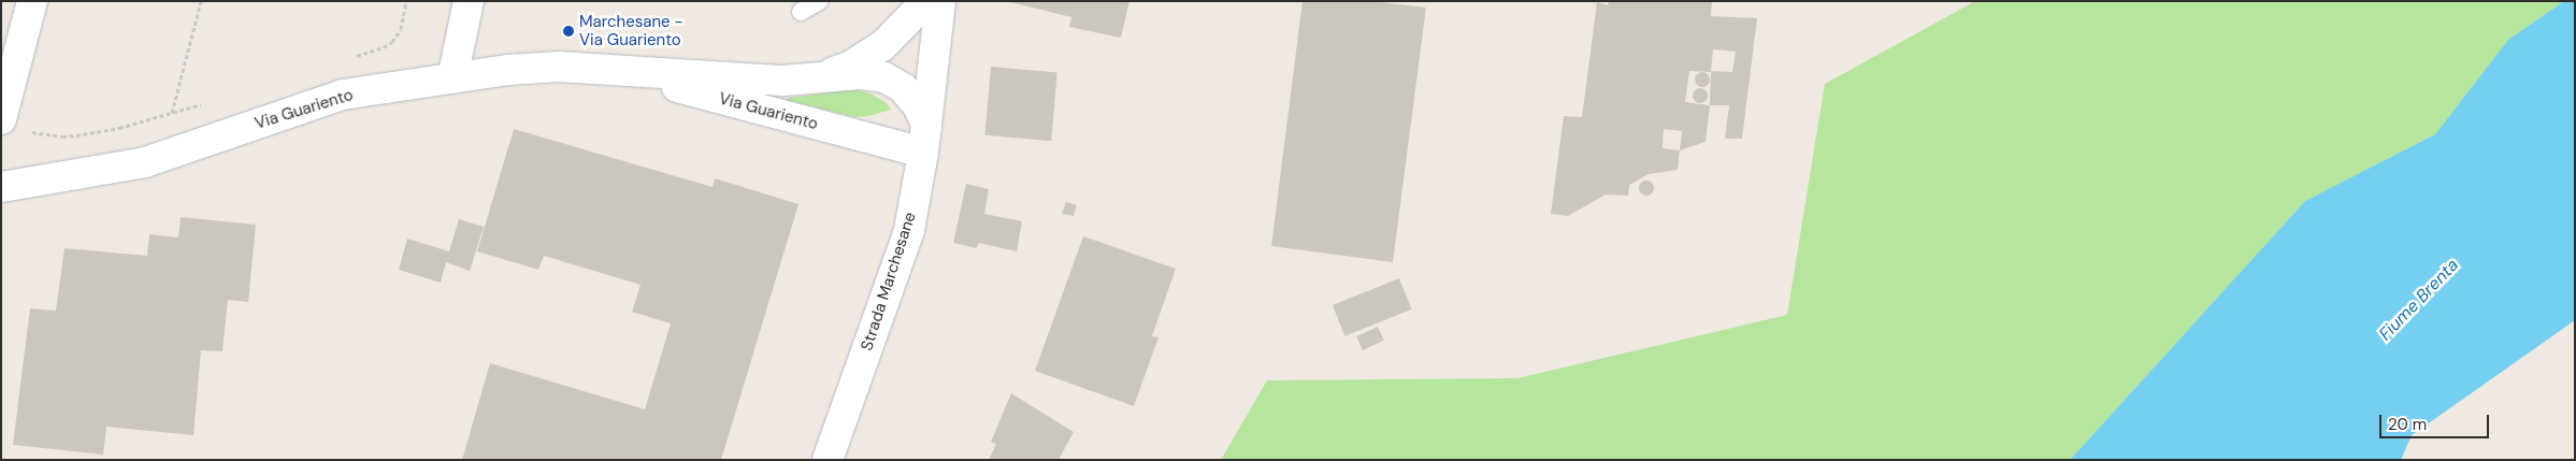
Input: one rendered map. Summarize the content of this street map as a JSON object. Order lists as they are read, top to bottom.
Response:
{
  "streets": {
    "street": ["Via Guariento", "Strada Marchesane"]
  },
  "crossings": [
    ["Via Guariento", "Strada Marchesane"]
  ],
  "water": ["Fiume Brenta"],
  "places": ["Marchesane - Via Guariento"],
  "scale_bar": "20 m"
}
